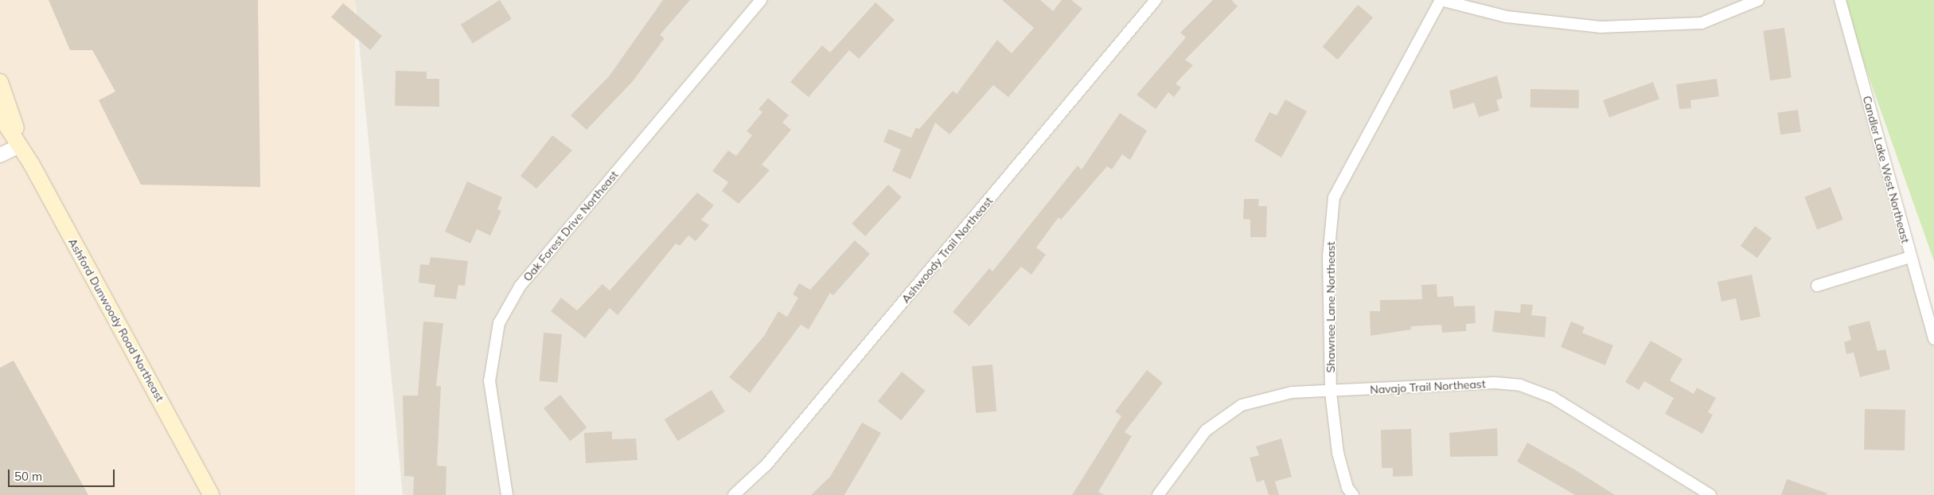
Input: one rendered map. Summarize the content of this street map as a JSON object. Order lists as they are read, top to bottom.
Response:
{
  "streets": {
    "main road": ["Ashford Dunwoody Road Northeast"],
    "street": [
      "Candler Lake West Northeast",
      "Oak Forest Drive Northeast",
      "Ashwoody Trail Northeast",
      "Shawnee Lane Northeast",
      "Navajo Trail Northeast"
    ]
  },
  "crossings": [
    ["Shawnee Lane Northeast", "Navajo Trail Northeast"]
  ],
  "scale_bar": "50 m"
}
